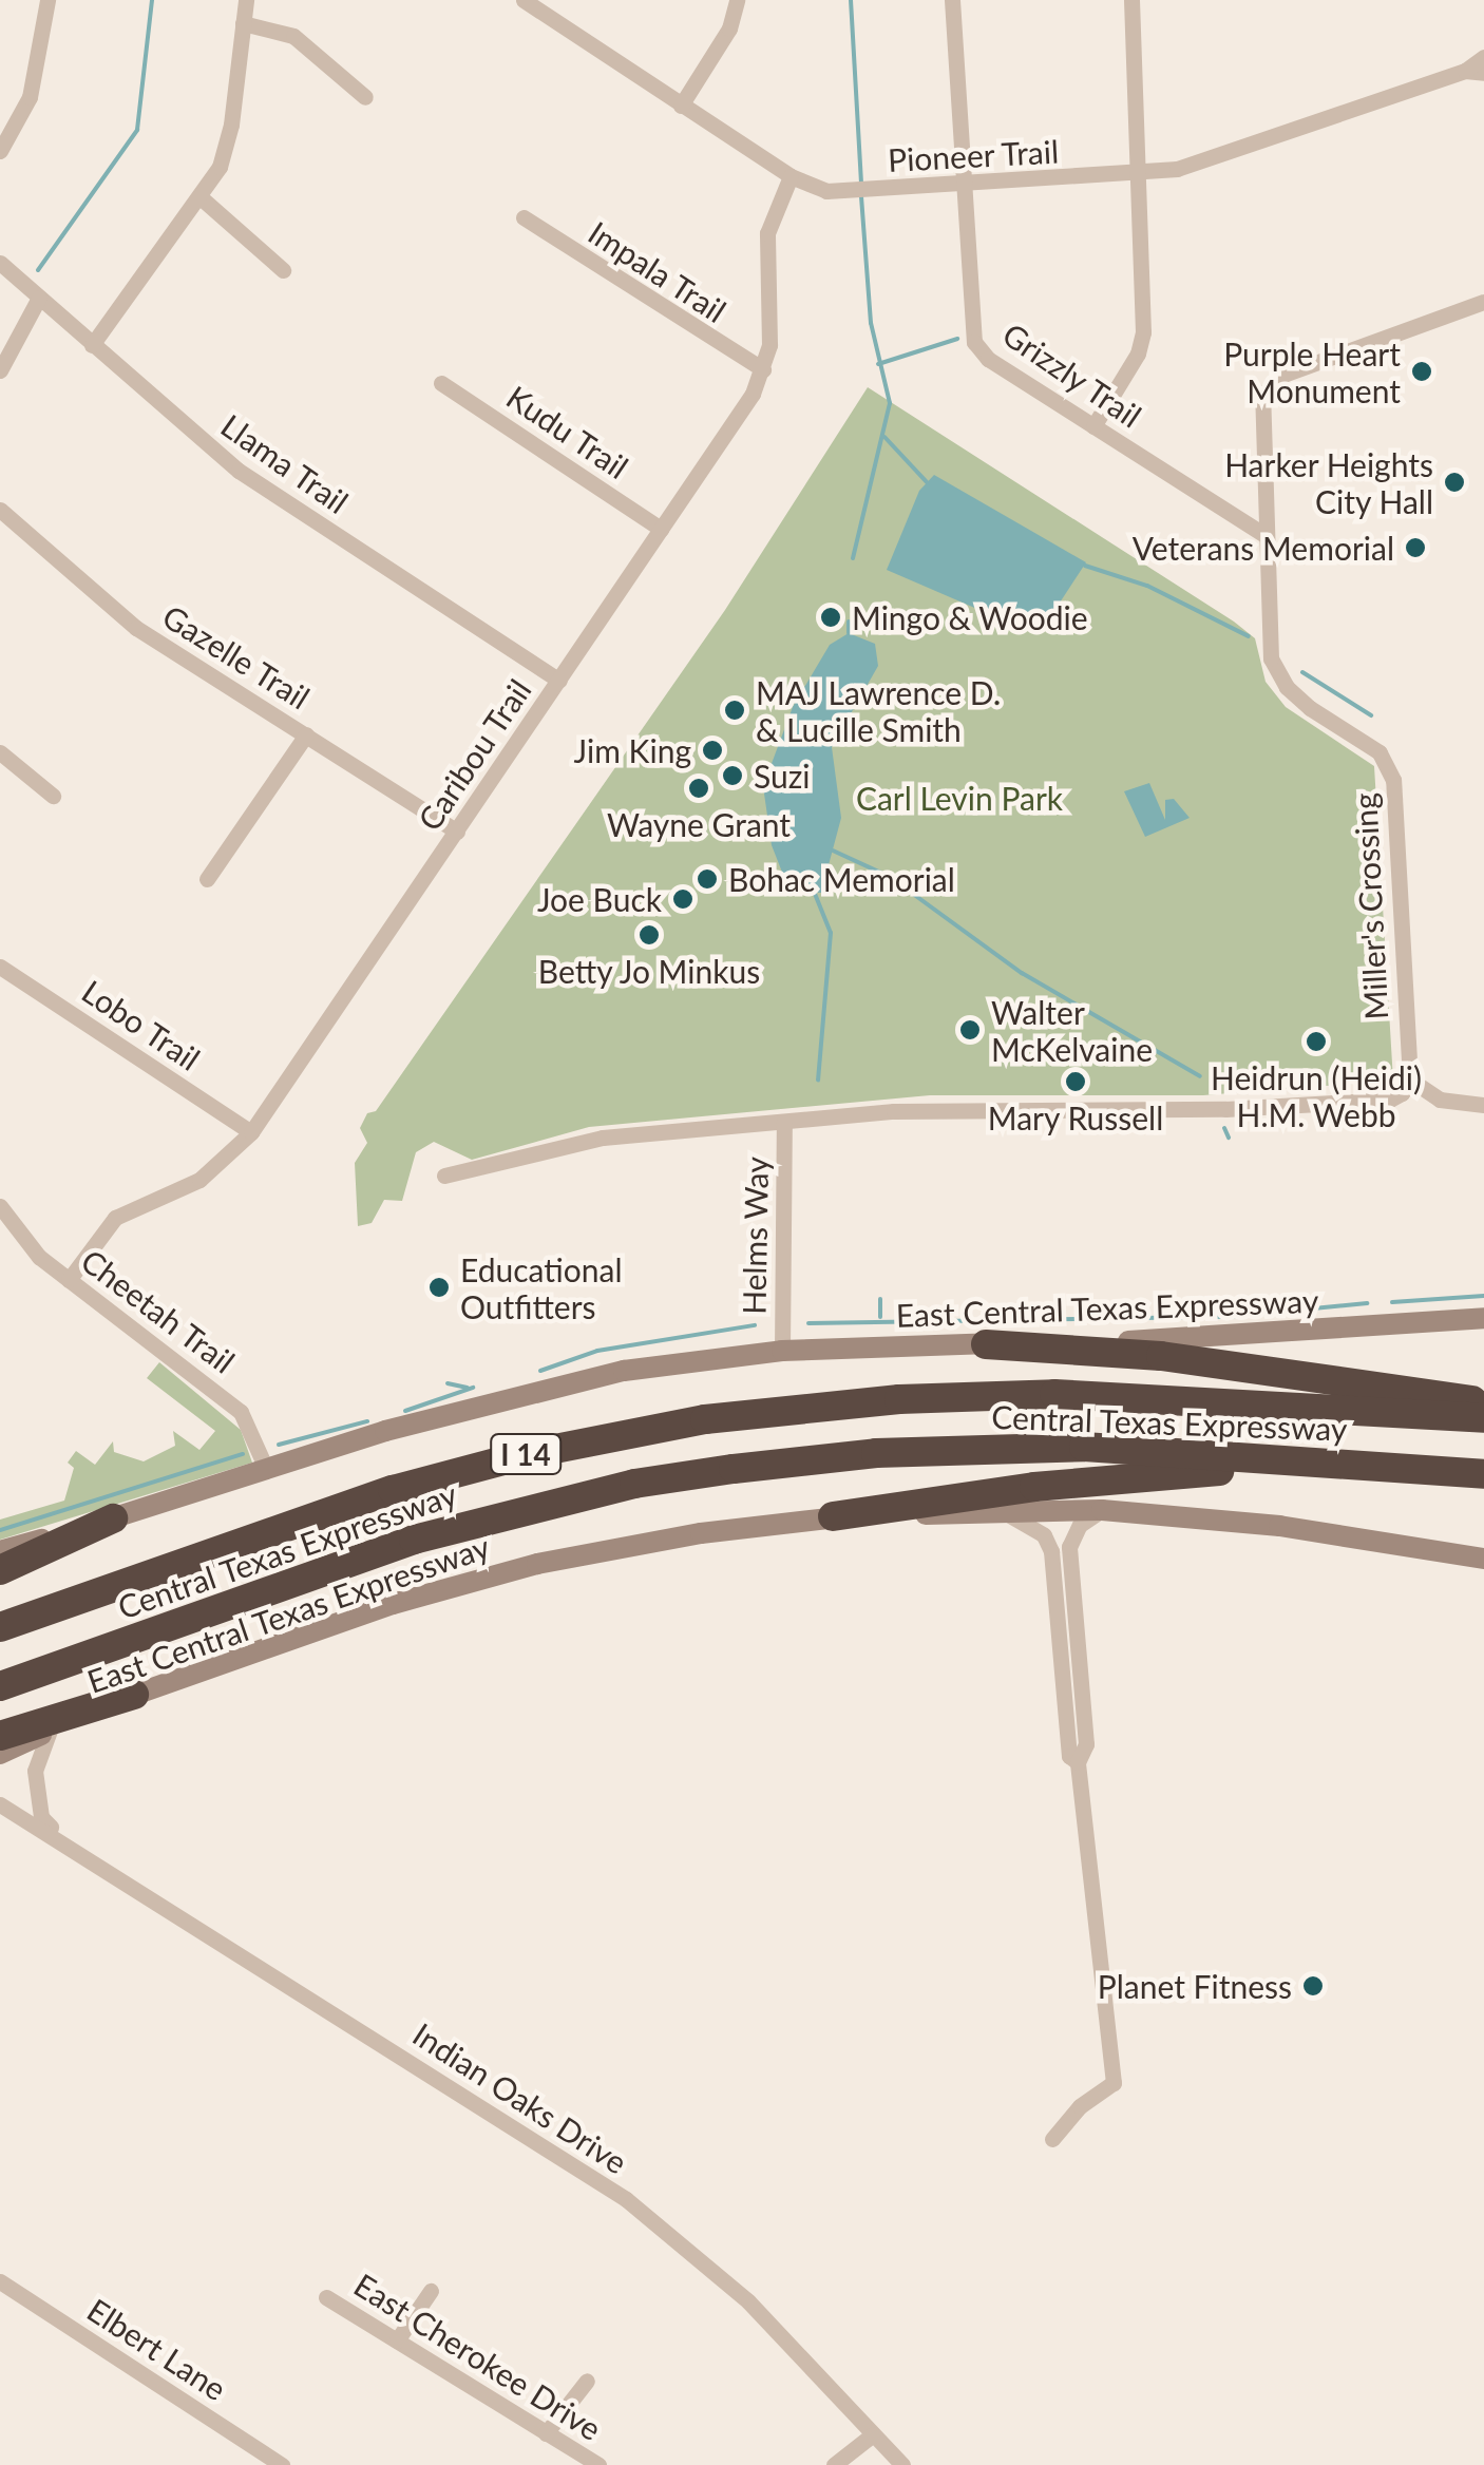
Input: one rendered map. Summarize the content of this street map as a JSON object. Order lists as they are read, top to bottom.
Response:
{
  "streets": {
    "highway": ["Central Texas Expressway", "I 14"],
    "main road": ["East Central Texas Expressway"],
    "street": [
      "Pioneer Trail",
      "Impala Trail",
      "Grizzly Trail",
      "Kudu Trail",
      "Llama Trail",
      "Gazelle Trail",
      "Caribou Trail",
      "Miller's Crossing",
      "Lobo Trail",
      "Helms Way",
      "Cheetah Trail",
      "Indian Oaks Drive",
      "Elbert Lane",
      "East Cherokee Drive"
    ]
  },
  "crossings": [
    ["Pioneer Trail", "Grizzly Trail"],
    ["Pioneer Trail", "Caribou Trail"],
    ["Impala Trail", "Caribou Trail"],
    ["Grizzly Trail", "Miller's Crossing"],
    ["Kudu Trail", "Caribou Trail"],
    ["Llama Trail", "Caribou Trail"],
    ["Gazelle Trail", "Caribou Trail"],
    ["Caribou Trail", "Lobo Trail"],
    ["Caribou Trail", "Cheetah Trail"],
    ["Helms Way", "East Central Texas Expressway"],
    ["East Central Texas Expressway", "Cheetah Trail"]
  ],
  "parks": ["Carl Levin Park"],
  "places": [
    "Purple Heart Monument",
    "Harker Heights City Hall",
    "Veterans Memorial",
    "Mingo & Woodie",
    "MAJ Lawrence D. & Lucille Smith",
    "Jim King",
    "Suzi",
    "Wayne Grant",
    "Bohac Memorial",
    "Joe Buck",
    "Betty Jo Minkus",
    "Walter McKelvaine",
    "Heidrun (Heidi) H.M. Webb",
    "Mary Russell",
    "Educational Outfitters",
    "Planet Fitness"
  ]
}
